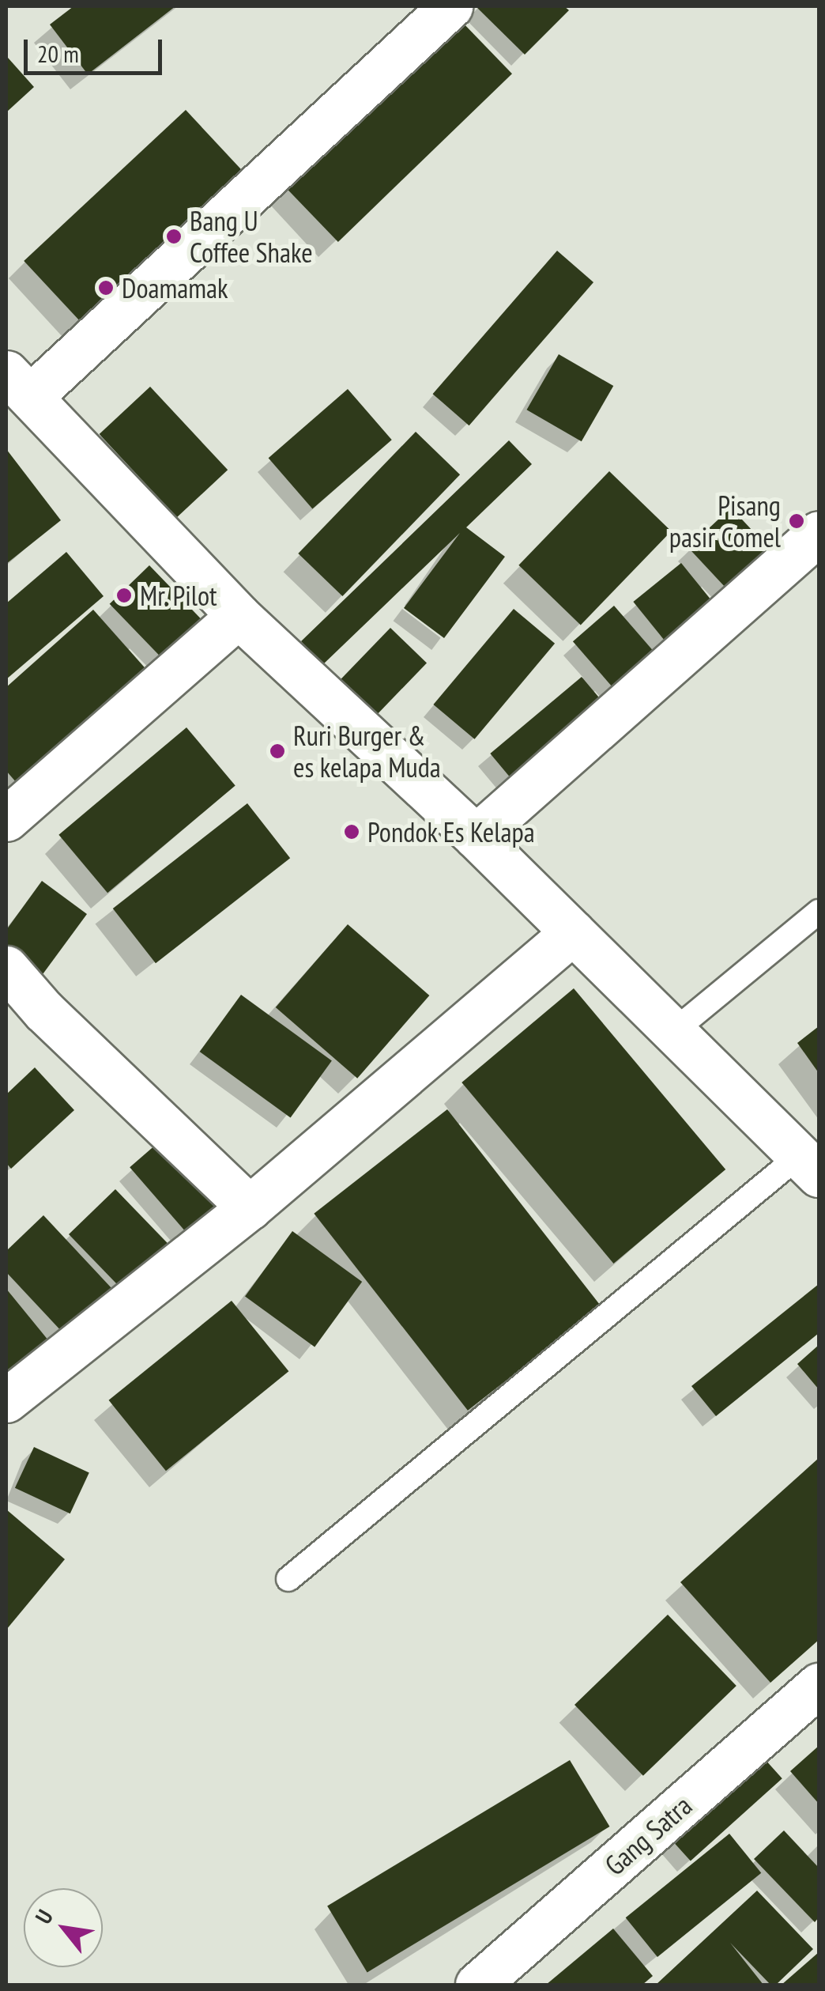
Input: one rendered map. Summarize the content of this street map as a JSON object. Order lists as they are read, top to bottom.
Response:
{
  "streets": {
    "street": ["Gang Satra"]
  },
  "places": [
    "Bang U Coffee Shake",
    "Doamamak",
    "Pisang pasir Comel",
    "Mr. Pilot",
    "Ruri Burger & es kelapa Muda",
    "Pondok Es Kelapa"
  ],
  "scale_bar": "20 m",
  "north": "top left"
}
